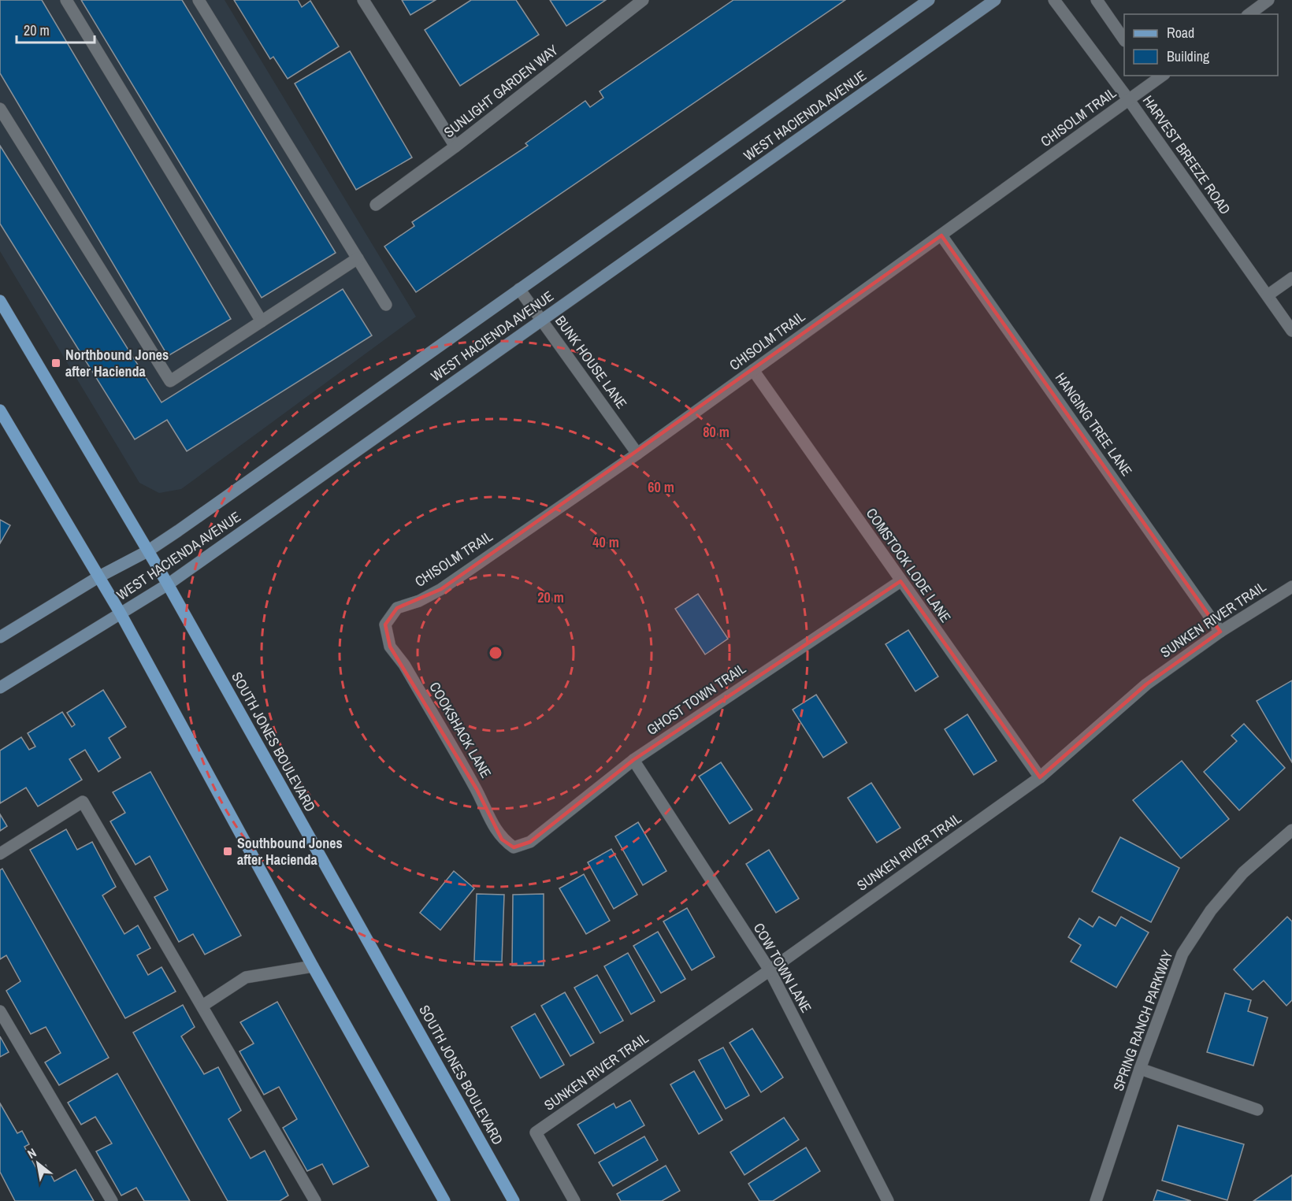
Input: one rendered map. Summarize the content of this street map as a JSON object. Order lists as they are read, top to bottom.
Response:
{
  "streets": {
    "main road": ["WEST HACIENDA AVENUE", "SOUTH JONES BOULEVARD"],
    "street": [
      "SUNLIGHT GARDEN WAY",
      "CHISOLM TRAIL",
      "HARVEST BREEZE ROAD",
      "BUNK HOUSE LANE",
      "HANGING TREE LANE",
      "COMSTOCK LODE LANE",
      "SUNKEN RIVER TRAIL",
      "GHOST TOWN TRAIL",
      "COOKSHACK LANE",
      "COW TOWN LANE",
      "SPRING RANCH PARKWAY"
    ]
  },
  "crossings": [
    ["WEST HACIENDA AVENUE", "BUNK HOUSE LANE"],
    ["WEST HACIENDA AVENUE", "SOUTH JONES BOULEVARD"],
    ["CHISOLM TRAIL", "HARVEST BREEZE ROAD"],
    ["CHISOLM TRAIL", "BUNK HOUSE LANE"],
    ["CHISOLM TRAIL", "HANGING TREE LANE"],
    ["CHISOLM TRAIL", "COMSTOCK LODE LANE"],
    ["CHISOLM TRAIL", "COOKSHACK LANE"],
    ["HANGING TREE LANE", "SUNKEN RIVER TRAIL"],
    ["COMSTOCK LODE LANE", "SUNKEN RIVER TRAIL"],
    ["COMSTOCK LODE LANE", "GHOST TOWN TRAIL"],
    ["SUNKEN RIVER TRAIL", "COW TOWN LANE"],
    ["GHOST TOWN TRAIL", "COOKSHACK LANE"],
    ["GHOST TOWN TRAIL", "COW TOWN LANE"]
  ],
  "places": {
    "transit": ["Northbound Jones after Hacienda", "Southbound Jones after Hacienda"]
  },
  "legend": ["Road", "Building"],
  "scale_bar": "20 m",
  "north": "top left",
  "rings": [
    "80 m",
    "60 m",
    "40 m",
    "20 m"
  ]
}
